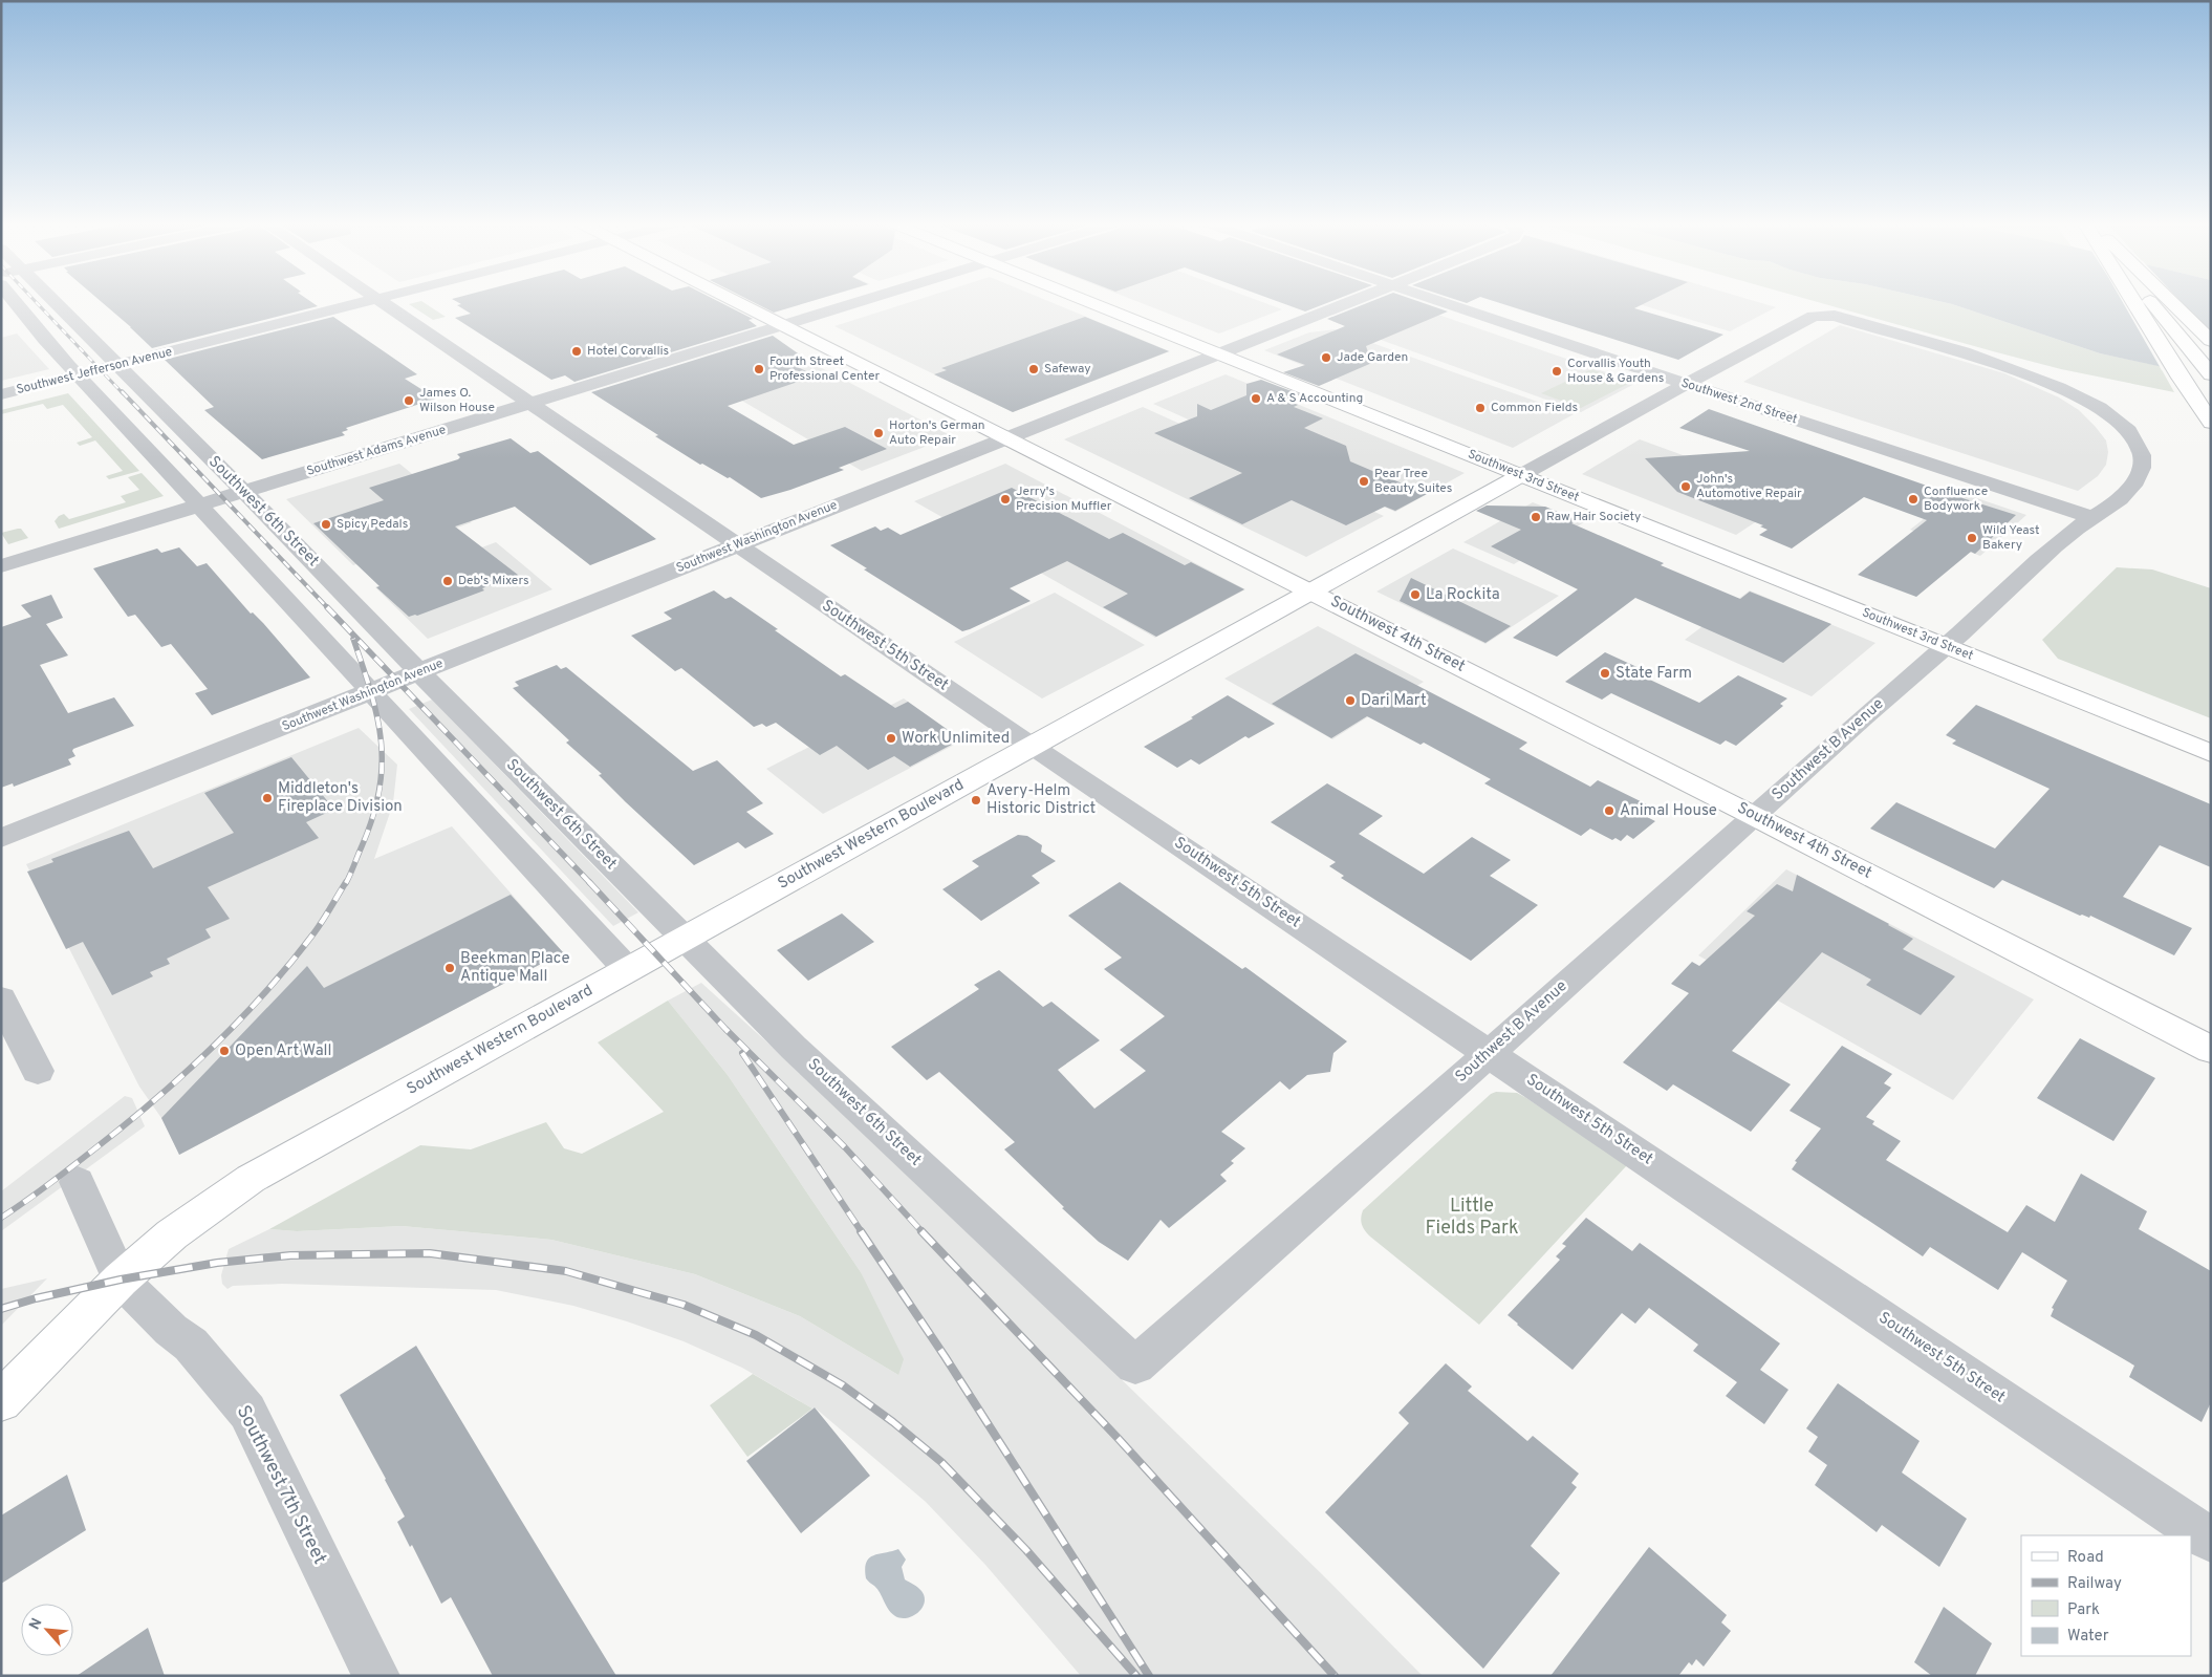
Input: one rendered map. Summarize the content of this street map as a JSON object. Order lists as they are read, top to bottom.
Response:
{
  "streets": {
    "main road": ["Southwest 3rd Street", "Southwest 4th Street", "Southwest Western Boulevard"],
    "street": [
      "Southwest Jefferson Avenue",
      "Southwest 2nd Street",
      "Southwest Adams Avenue",
      "Southwest 6th Street",
      "Southwest Washington Avenue",
      "Southwest 5th Street",
      "Southwest B Avenue",
      "Southwest 7th Street"
    ]
  },
  "crossings": [
    ["Southwest Jefferson Avenue", "Southwest 6th Street"],
    ["Southwest 2nd Street", "Southwest B Avenue"],
    ["Southwest 2nd Street", "Southwest Western Boulevard"],
    ["Southwest Adams Avenue", "Southwest 6th Street"],
    ["Southwest Adams Avenue", "Southwest 4th Street"],
    ["Southwest Adams Avenue", "Southwest 5th Street"],
    ["Southwest 3rd Street", "Southwest Washington Avenue"],
    ["Southwest 3rd Street", "Southwest B Avenue"],
    ["Southwest 3rd Street", "Southwest Western Boulevard"],
    ["Southwest 6th Street", "Southwest Washington Avenue"],
    ["Southwest 6th Street", "Southwest B Avenue"],
    ["Southwest 6th Street", "Southwest Western Boulevard"],
    ["Southwest Washington Avenue", "Southwest 4th Street"],
    ["Southwest Washington Avenue", "Southwest 5th Street"],
    ["Southwest 4th Street", "Southwest B Avenue"],
    ["Southwest 4th Street", "Southwest Western Boulevard"],
    ["Southwest 5th Street", "Southwest B Avenue"],
    ["Southwest 5th Street", "Southwest Western Boulevard"],
    ["Southwest B Avenue", "Southwest Western Boulevard"],
    ["Southwest Western Boulevard", "Southwest 7th Street"]
  ],
  "parks": ["Little Fields Park"],
  "places": [
    "Hotel Corvallis",
    "Jade Garden",
    "Fourth Street Professional Center",
    "Safeway",
    "Corvallis Youth House & Gardens",
    "A & S Accounting",
    "James O. Wilson House",
    "Common Fields",
    "Horton's German Auto Repair",
    "Pear Tree Beauty Suites",
    "John's Automotive Repair",
    "Jerry's Precision Muffler",
    "Confluence Bodywork",
    "Raw Hair Society",
    "Spicy Pedals",
    "Wild Yeast Bakery",
    "Deb's Mixers",
    "La Rockita",
    "State Farm",
    "Dari Mart",
    "Work Unlimited",
    "Middleton's Fireplace Division",
    "Avery-Helm Historic District",
    "Animal House",
    "Beekman Place Antique Mall",
    "Open Art Wall"
  ],
  "legend": [
    "Road",
    "Railway",
    "Park",
    "Water"
  ],
  "north": "top left"
}
